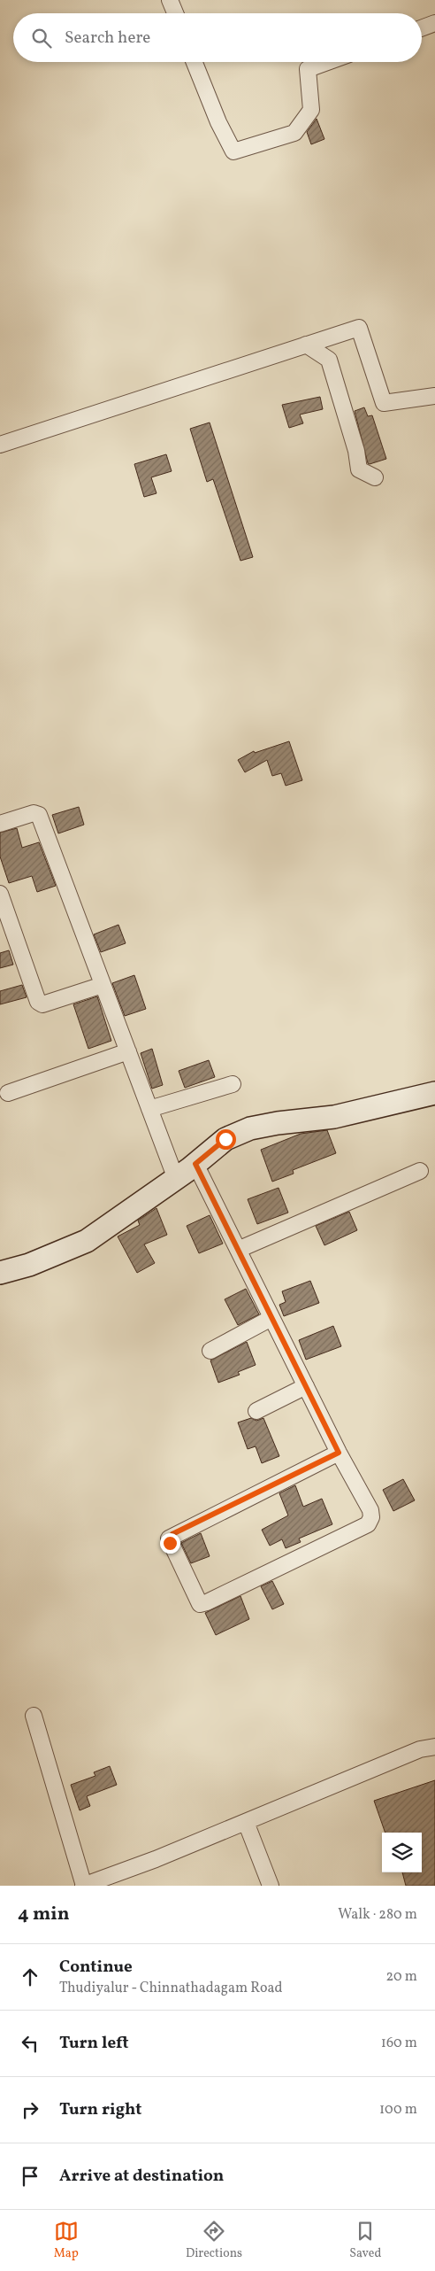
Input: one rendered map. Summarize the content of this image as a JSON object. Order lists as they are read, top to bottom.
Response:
{
  "page": {
    "search": "Search here",
    "heading": ["4 min", "Walk · 280 m"],
    "list": [
      ["Continue", "Thudiyalur - Chinnathadagam Road", "20 m"],
      ["Turn left", "160 m"],
      ["Turn right", "100 m"],
      "Arrive at destination"
    ],
    "nav": ["Map", "Directions", "Saved"]
  }
}
